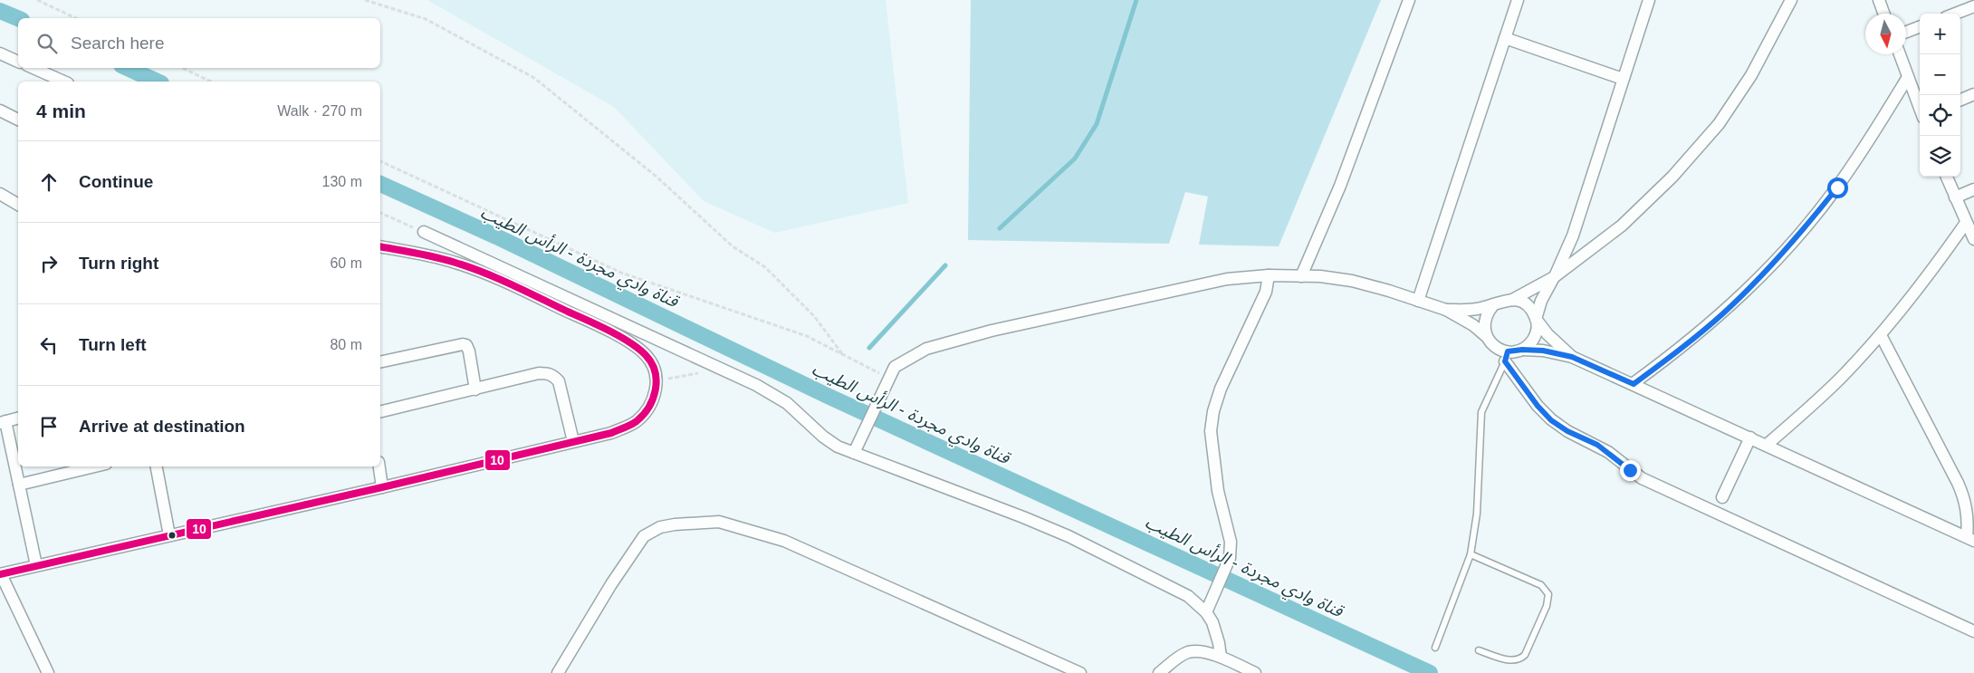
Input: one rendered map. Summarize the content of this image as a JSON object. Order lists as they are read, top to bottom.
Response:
{
  "water": ["قناة وادي مجردة - الرأس الطيب"],
  "lines": ["transit line 10"],
  "north": "bottom",
  "page": {
    "map_buttons": ["+", "−"],
    "search": "Search here",
    "heading": ["4 min", "Walk · 270 m"],
    "list": [
      ["Continue", "130 m"],
      ["Turn right", "60 m"],
      ["Turn left", "80 m"],
      "Arrive at destination"
    ]
  }
}
